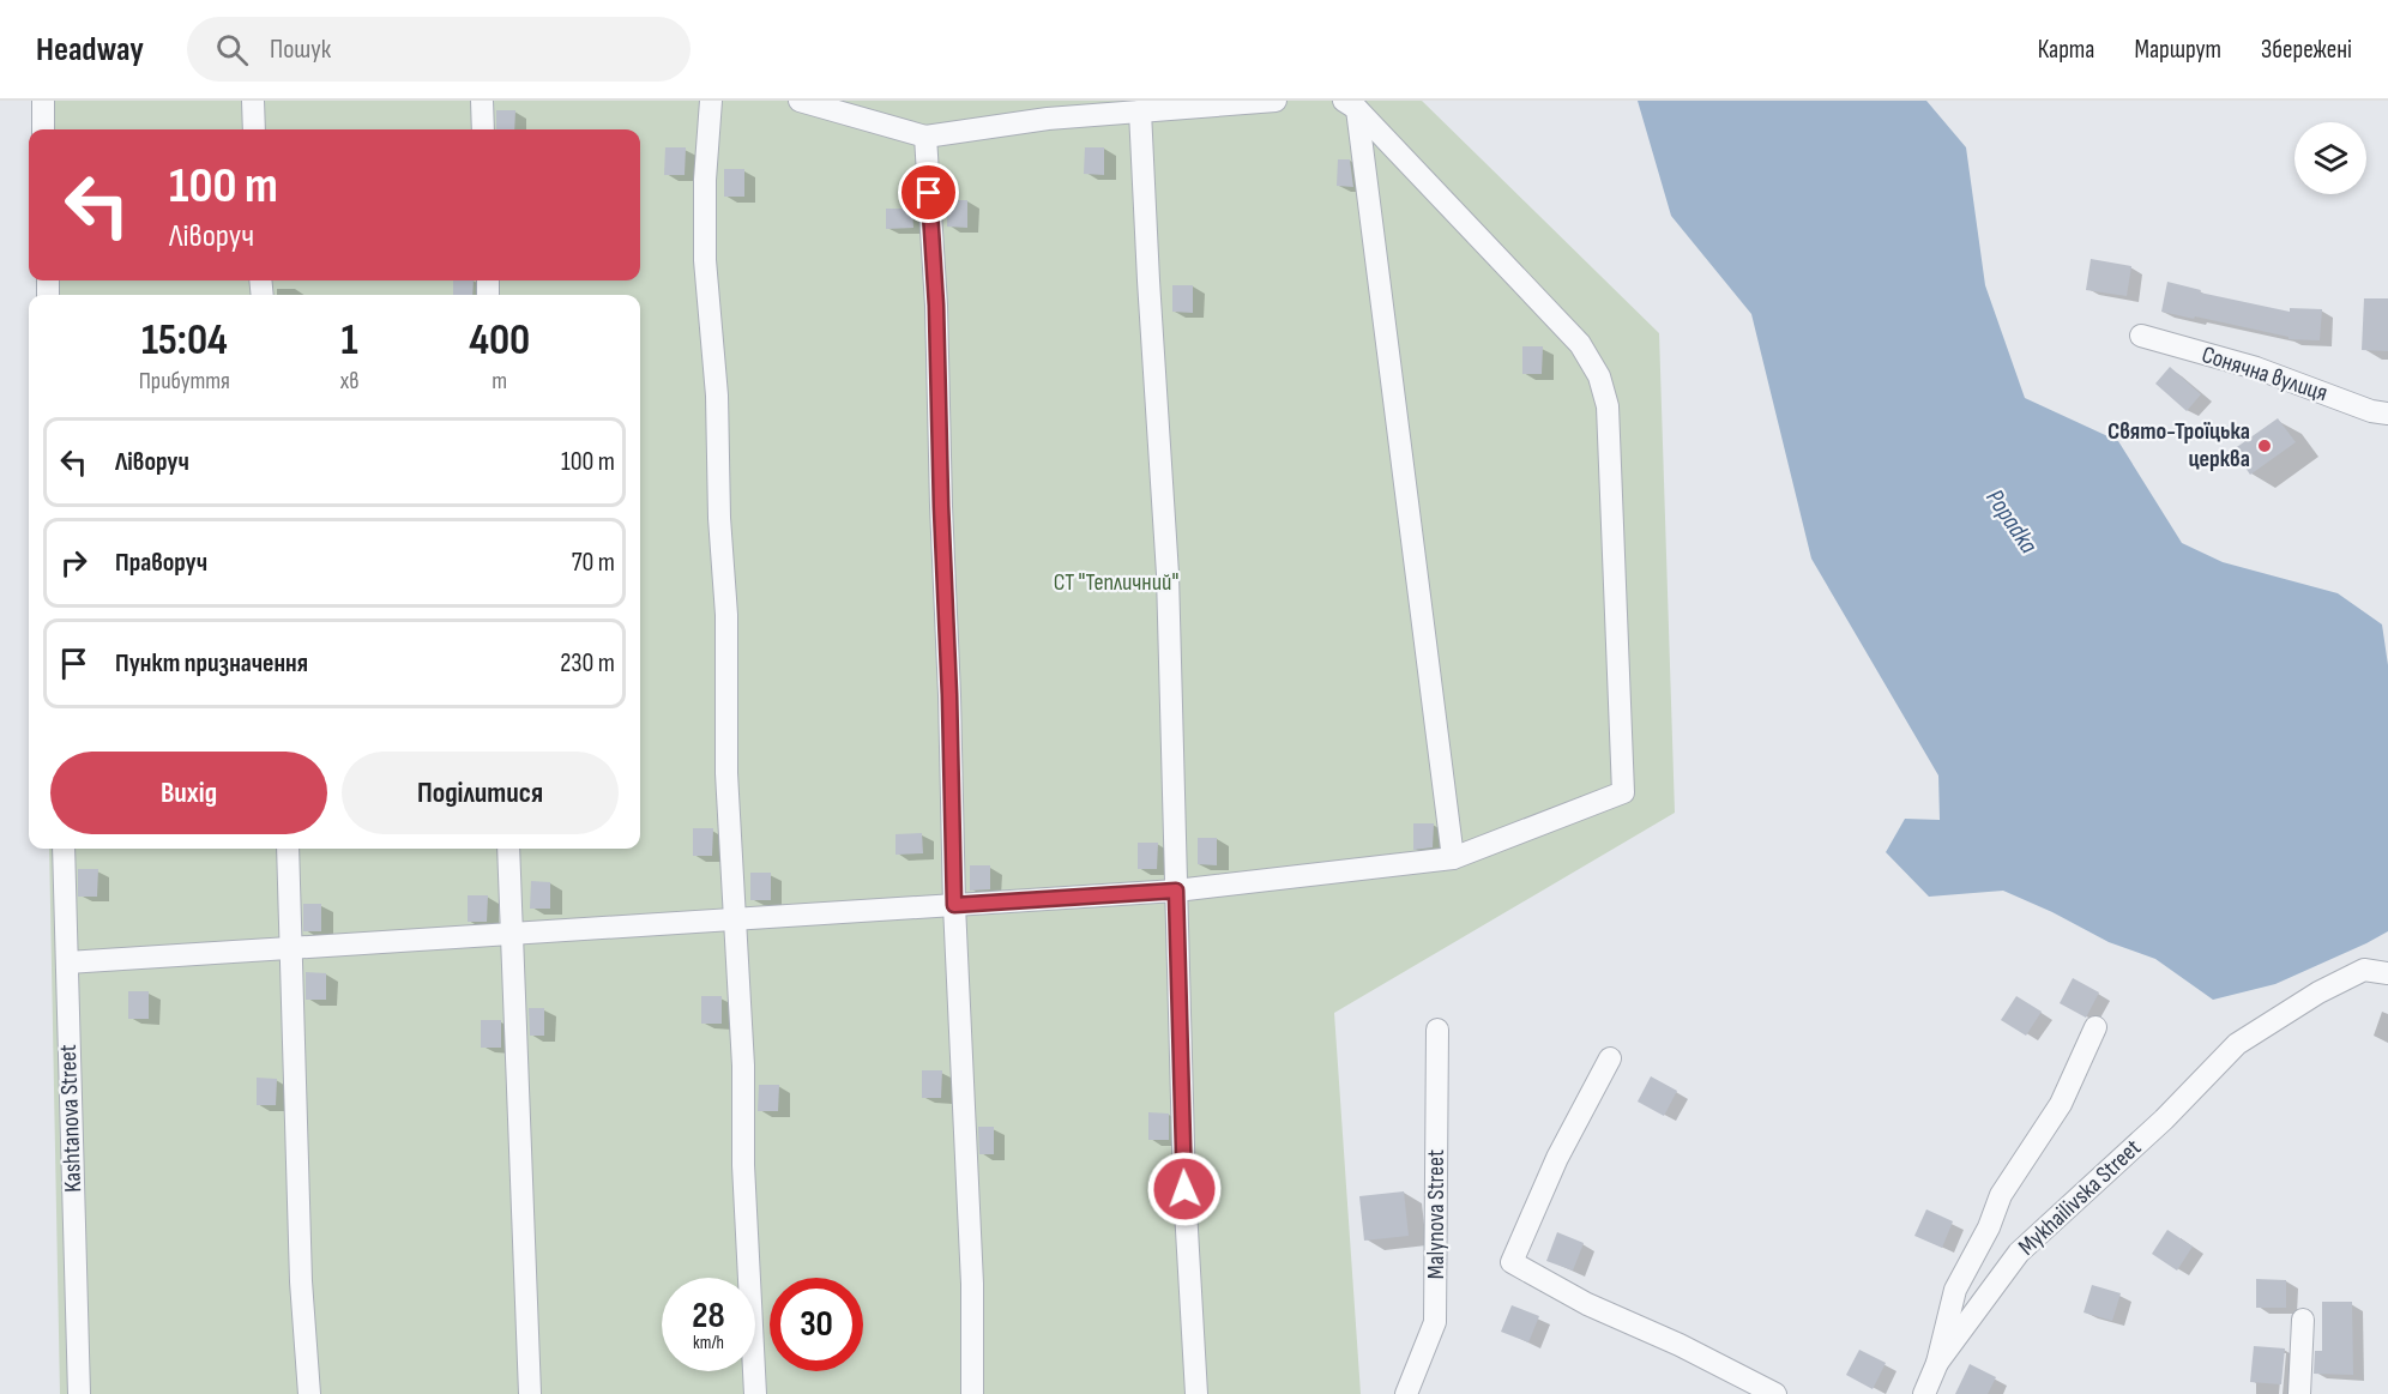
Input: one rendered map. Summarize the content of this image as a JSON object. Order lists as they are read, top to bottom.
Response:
{
  "streets": {
    "street": [
      "Сонячна вулиця",
      "Kashtanova Street",
      "Mykhailivska Street",
      "Malynova Street"
    ]
  },
  "water": ["Popadka"],
  "parks": ["СТ \"Тепличний\""],
  "places": ["Свято-Троїцька церква"],
  "page": {
    "header": "Headway",
    "search": "Пошук",
    "nav": ["Карта", "Маршрут", "Збережені"],
    "turn": ["100 m", "Ліворуч"],
    "eta": [
      "15:04",
      "Прибуття",
      "1",
      "хв",
      "400",
      "m"
    ],
    "list": [
      {
        "name": "Ліворуч",
        "value": "100 m"
      },
      {
        "name": "Праворуч",
        "value": "70 m"
      },
      {
        "name": "Пункт призначення",
        "value": "230 m"
      }
    ],
    "buttons": ["Вихід", "Поділитися"],
    "speed": "28 km/h",
    "limit": "30"
  }
}
